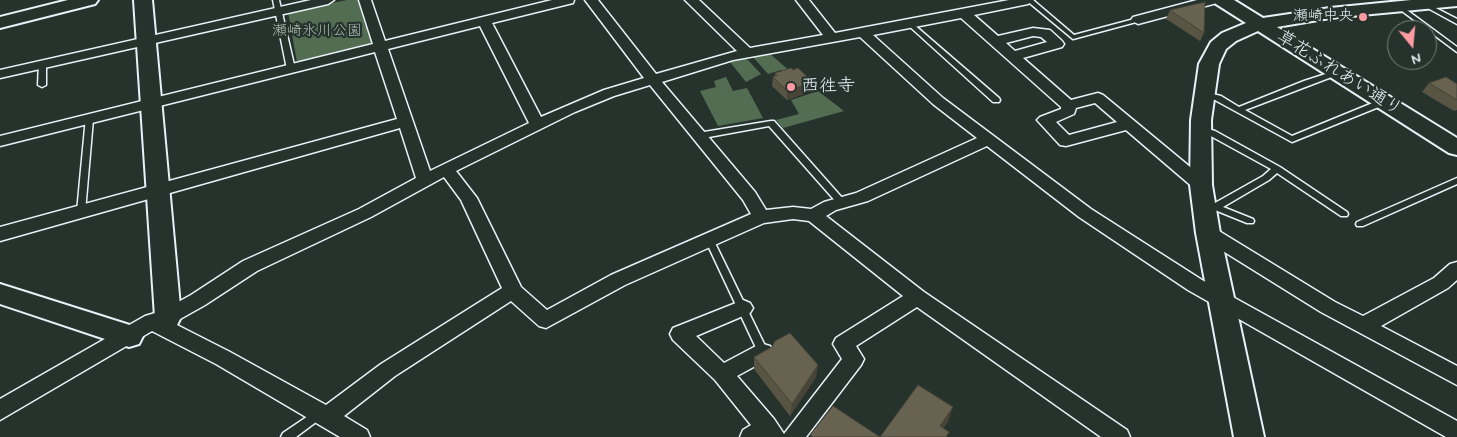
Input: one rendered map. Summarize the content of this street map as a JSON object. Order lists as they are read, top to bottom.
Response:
{
  "streets": {
    "street": ["草花ふれあい通り"]
  },
  "parks": ["瀬崎氷川公園"],
  "places": ["瀬崎中央", "西徃寺"],
  "north": "bottom"
}
